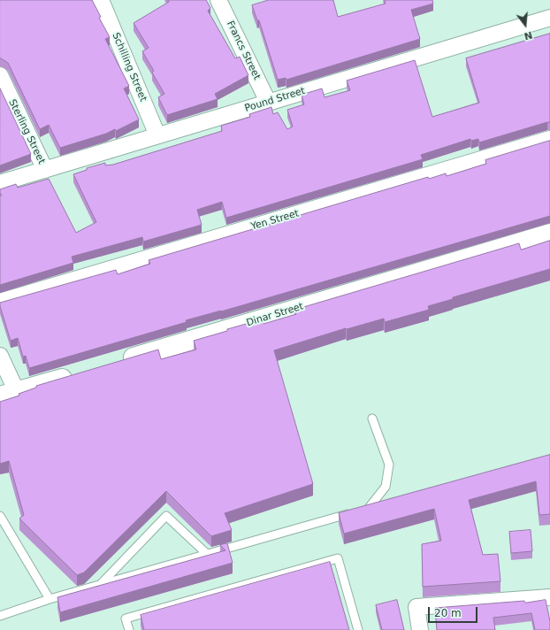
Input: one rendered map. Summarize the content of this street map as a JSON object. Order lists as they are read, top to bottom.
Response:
{
  "streets": {
    "street": [
      "Francs Street",
      "Schilling Street",
      "Pound Street",
      "Sterling Street",
      "Yen Street",
      "Dinar Street"
    ]
  },
  "crossings": [
    ["Francs Street", "Pound Street"],
    ["Schilling Street", "Pound Street"],
    ["Pound Street", "Sterling Street"]
  ],
  "scale_bar": "20 m",
  "north": "bottom"
}
